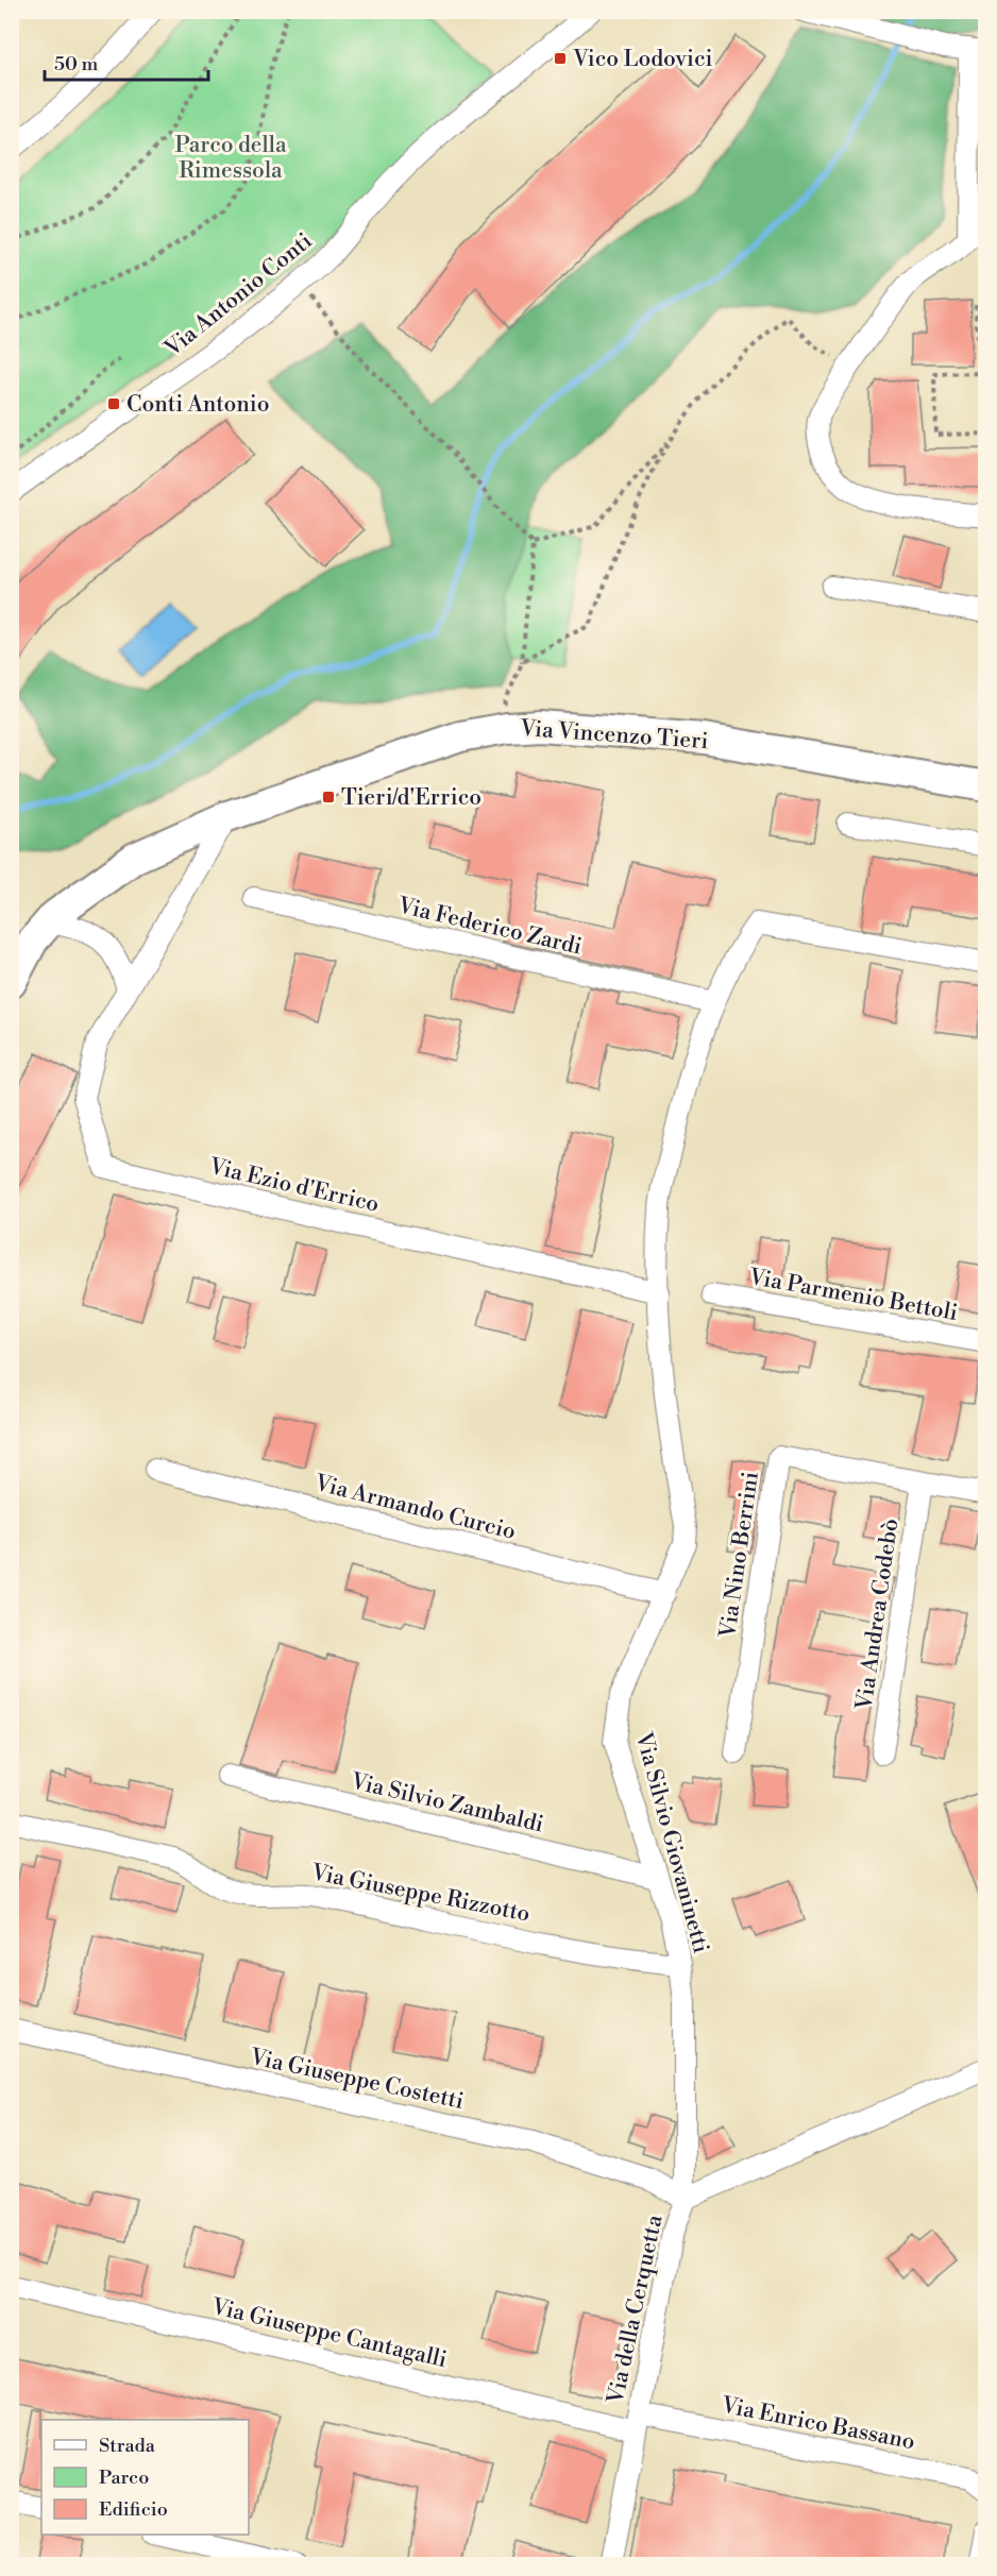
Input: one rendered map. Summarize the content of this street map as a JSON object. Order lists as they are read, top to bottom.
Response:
{
  "streets": {
    "street": [
      "Via Antonio Conti",
      "Via Vincenzo Tieri",
      "Via Federico Zardi",
      "Via Ezio d'Errico",
      "Via Parmenio Bettoli",
      "Via Armando Curcio",
      "Via Nino Berrini",
      "Via Andrea Codebò",
      "Via Silvio Zambaldi",
      "Via Silvio Giovaninetti",
      "Via Giuseppe Rizzotto",
      "Via Giuseppe Costetti",
      "Via della Cerquetta",
      "Via Giuseppe Cantagalli",
      "Via Enrico Bassano"
    ]
  },
  "crossings": [
    ["Via Vincenzo Tieri", "Via Ezio d'Errico"],
    ["Via Federico Zardi", "Via Silvio Giovaninetti"],
    ["Via Ezio d'Errico", "Via Silvio Giovaninetti"],
    ["Via Armando Curcio", "Via Silvio Giovaninetti"],
    ["Via Nino Berrini", "Via Andrea Codebò"],
    ["Via Silvio Zambaldi", "Via Silvio Giovaninetti"],
    ["Via Silvio Giovaninetti", "Via Giuseppe Rizzotto"],
    ["Via Silvio Giovaninetti", "Via Giuseppe Costetti"],
    ["Via Silvio Giovaninetti", "Via della Cerquetta"],
    ["Via Giuseppe Costetti", "Via della Cerquetta"],
    ["Via della Cerquetta", "Via Giuseppe Cantagalli"],
    ["Via della Cerquetta", "Via Enrico Bassano"],
    ["Via Giuseppe Cantagalli", "Via Enrico Bassano"]
  ],
  "parks": ["Parco della Rimessola"],
  "places": {
    "transit": ["Vico Lodovici", "Conti Antonio", "Tieri/d'Errico"]
  },
  "legend": ["Strada", "Parco", "Edificio"],
  "scale_bar": "50 m"
}
